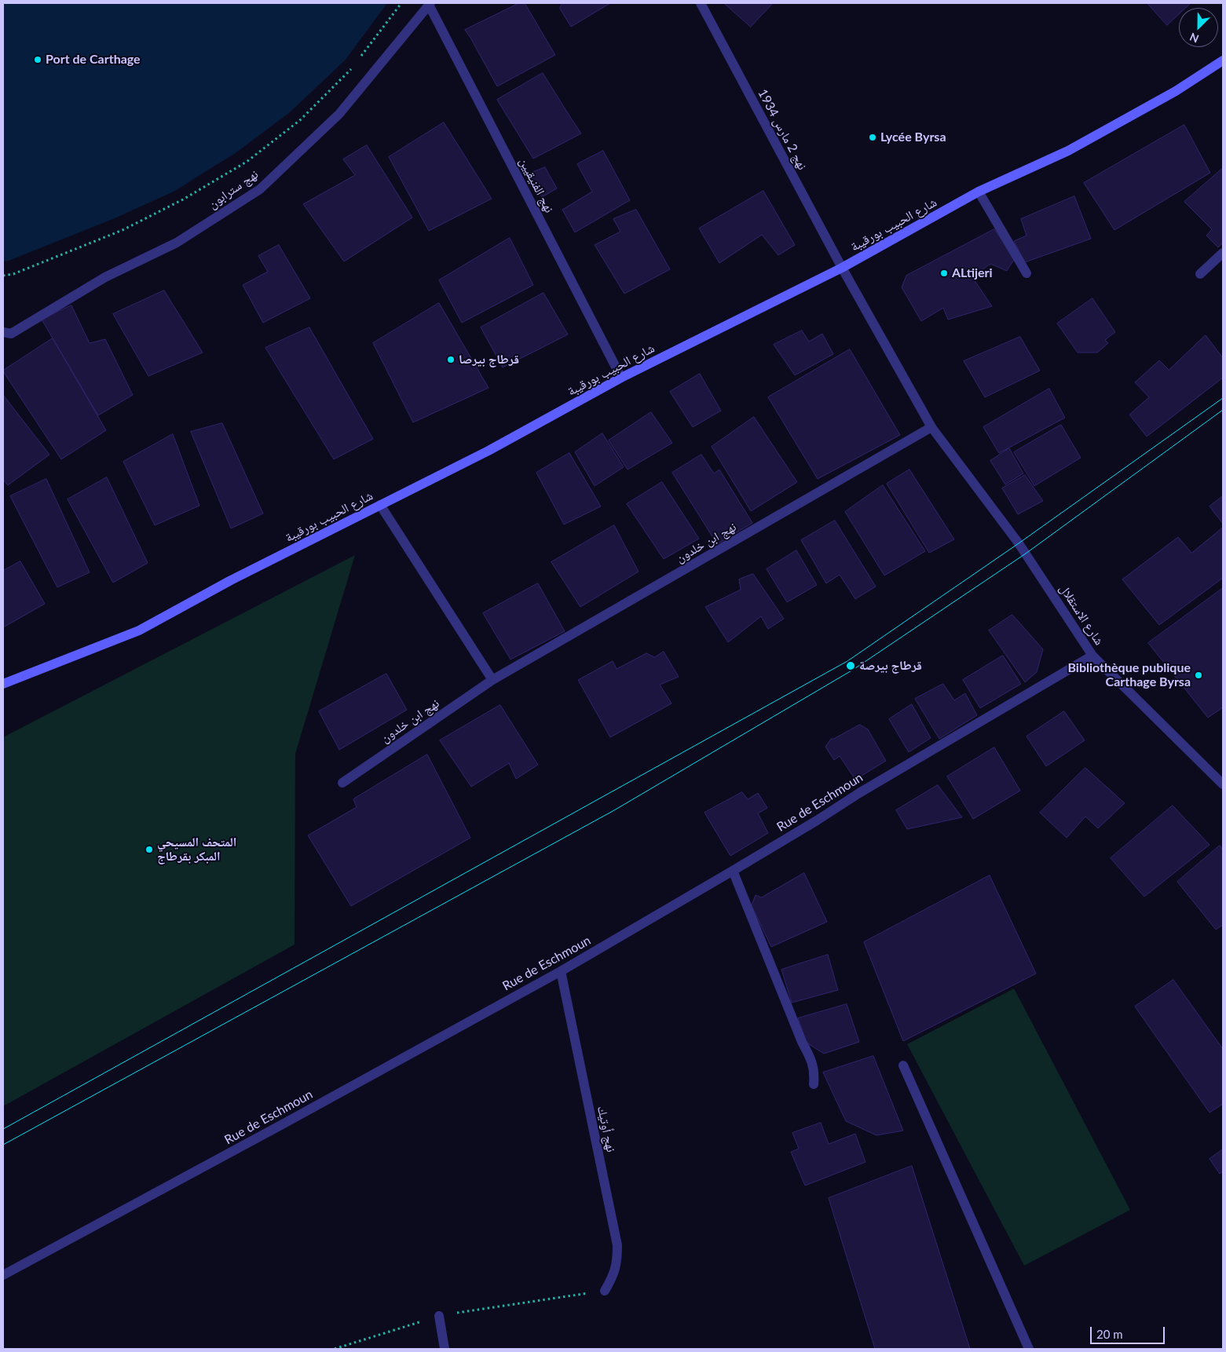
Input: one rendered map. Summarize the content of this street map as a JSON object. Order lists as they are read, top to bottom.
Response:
{
  "streets": {
    "main road": ["شارع الحبيب بورقيبة"],
    "street": [
      "نهج 2 مارس 1934",
      "نهج الفنيقيين",
      "نهج سترابون",
      "نهج ابن خلدون",
      "شارع الاستقلال",
      "Rue de Eschmoun",
      "نهج أوتيك"
    ]
  },
  "crossings": [
    ["نهج 2 مارس 1934", "شارع الحبيب بورقيبة"],
    ["نهج 2 مارس 1934", "نهج ابن خلدون"],
    ["نهج 2 مارس 1934", "شارع الاستقلال"],
    ["نهج الفنيقيين", "نهج سترابون"],
    ["نهج الفنيقيين", "شارع الحبيب بورقيبة"],
    ["نهج ابن خلدون", "شارع الاستقلال"],
    ["شارع الاستقلال", "Rue de Eschmoun"],
    ["Rue de Eschmoun", "نهج أوتيك"]
  ],
  "places": [
    "Port de Carthage",
    "Lycée Byrsa",
    "ALtijeri",
    "قرطاج بيرصا",
    "قرطاج بيرصة",
    "Bibliothèque publique Carthage Byrsa",
    "المتحف المسيحي المبكر بقرطاج"
  ],
  "scale_bar": "20 m",
  "north": "bottom left"
}
